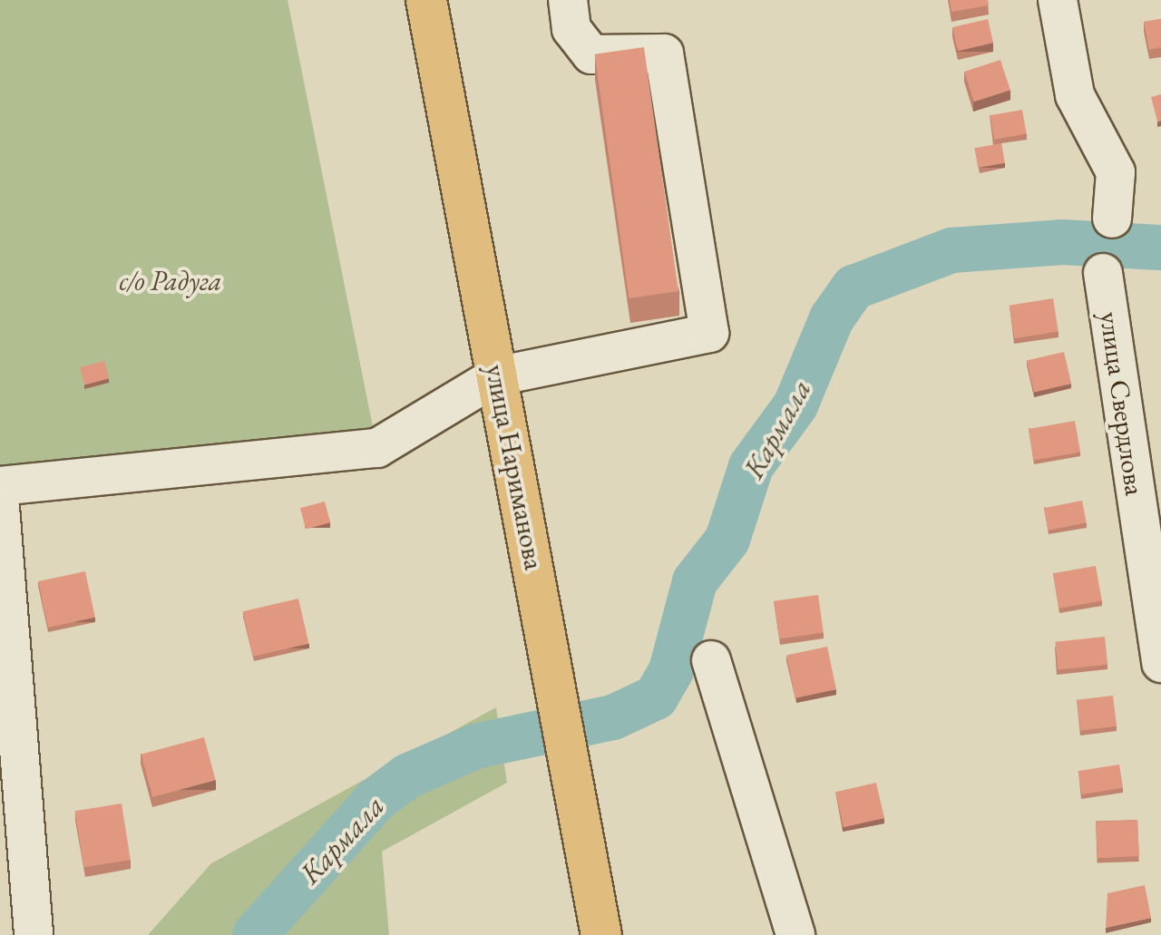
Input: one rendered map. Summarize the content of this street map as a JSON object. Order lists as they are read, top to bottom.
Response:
{
  "streets": {
    "main road": ["улица Нариманова"],
    "street": ["улица Свердлова"]
  },
  "water": ["Кармала"],
  "parks": ["с/о Радуга"]
}
